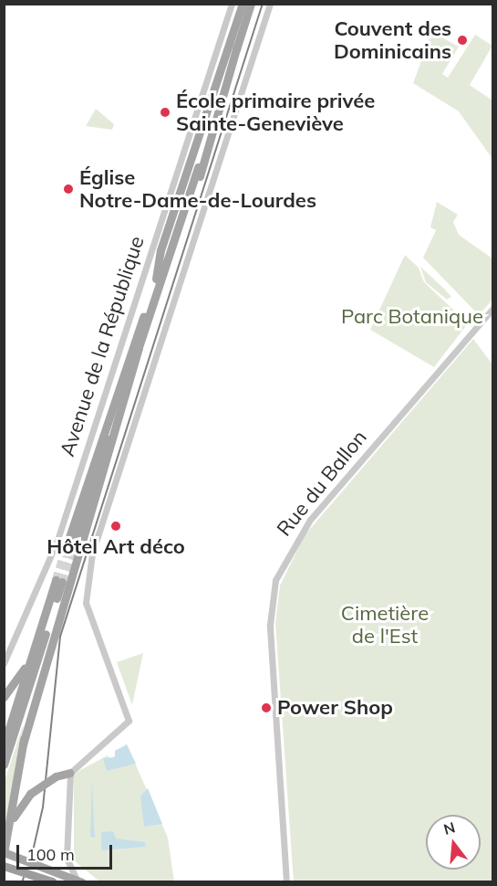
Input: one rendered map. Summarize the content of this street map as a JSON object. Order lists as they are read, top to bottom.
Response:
{
  "streets": {
    "main road": ["Avenue de la République"],
    "street": ["Rue du Ballon"]
  },
  "parks": ["Parc Botanique", "Cimetière de l'Est"],
  "places": [
    "Couvent des Dominicains",
    "École primaire privée Sainte-Geneviève",
    "Église Notre-Dame-de-Lourdes",
    "Hôtel Art déco",
    "Power Shop"
  ],
  "scale_bar": "100 m",
  "north": "top"
}
